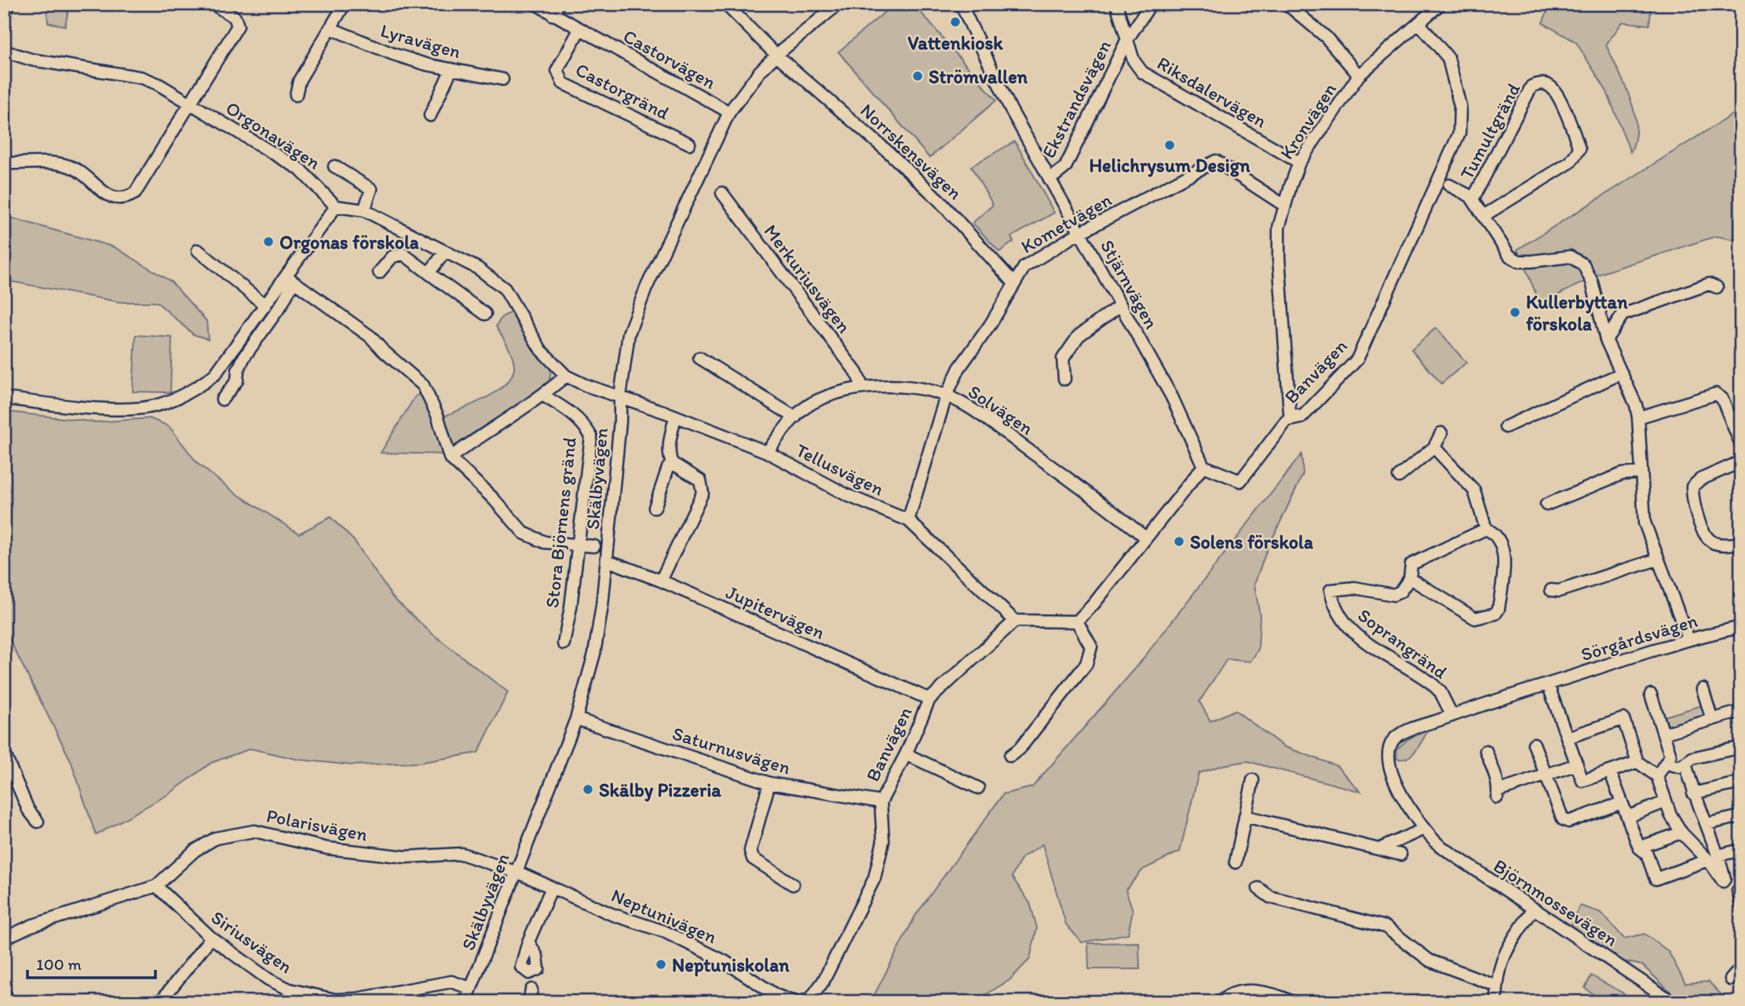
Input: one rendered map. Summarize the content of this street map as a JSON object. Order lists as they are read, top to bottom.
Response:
{
  "streets": {
    "street": [
      "Lyravägen",
      "Castorvägen",
      "Castorgränd",
      "Riksdalervägen",
      "Ekstrandsvägen",
      "Kronvägen",
      "Tumultgränd",
      "Orgonavägen",
      "Norrskensvägen",
      "Kometvägen",
      "Merkuriusvägen",
      "Stjärnvägen",
      "Banvägen",
      "Solvägen",
      "Tellusvägen",
      "Skälbyvägen",
      "Stora Björnens gränd",
      "Jupitervägen",
      "Sörgårdsvägen",
      "Soprangränd",
      "Saturnusvägen",
      "Polarisvägen",
      "Björnmossevägen",
      "Neptunivägen",
      "Siriusvägen"
    ]
  },
  "crossings": [
    ["Castorvägen", "Castorgränd"],
    ["Castorvägen", "Skälbyvägen"],
    ["Riksdalervägen", "Ekstrandsvägen"],
    ["Riksdalervägen", "Kronvägen"],
    ["Ekstrandsvägen", "Stjärnvägen"],
    ["Kronvägen", "Kometvägen"],
    ["Kronvägen", "Banvägen"],
    ["Tumultgränd", "Sörgårdsvägen"],
    ["Norrskensvägen", "Kometvägen"],
    ["Norrskensvägen", "Skälbyvägen"],
    ["Kometvägen", "Stjärnvägen"],
    ["Kometvägen", "Solvägen"],
    ["Kometvägen", "Tellusvägen"],
    ["Merkuriusvägen", "Solvägen"],
    ["Stjärnvägen", "Banvägen"],
    ["Banvägen", "Tellusvägen"],
    ["Banvägen", "Jupitervägen"],
    ["Banvägen", "Saturnusvägen"],
    ["Solvägen", "Tellusvägen"],
    ["Tellusvägen", "Skälbyvägen"],
    ["Skälbyvägen", "Jupitervägen"],
    ["Skälbyvägen", "Saturnusvägen"],
    ["Skälbyvägen", "Polarisvägen"],
    ["Skälbyvägen", "Neptunivägen"],
    ["Skälbyvägen", "Siriusvägen"],
    ["Sörgårdsvägen", "Soprangränd"],
    ["Sörgårdsvägen", "Björnmossevägen"],
    ["Polarisvägen", "Neptunivägen"],
    ["Polarisvägen", "Siriusvägen"]
  ],
  "places": [
    "Vattenkiosk",
    "Strömvallen",
    "Helichrysum Design",
    "Orgonas förskola",
    "Kullerbyttan förskola",
    "Solens förskola",
    "Skälby Pizzeria",
    "Neptuniskolan"
  ],
  "scale_bar": "100 m"
}
